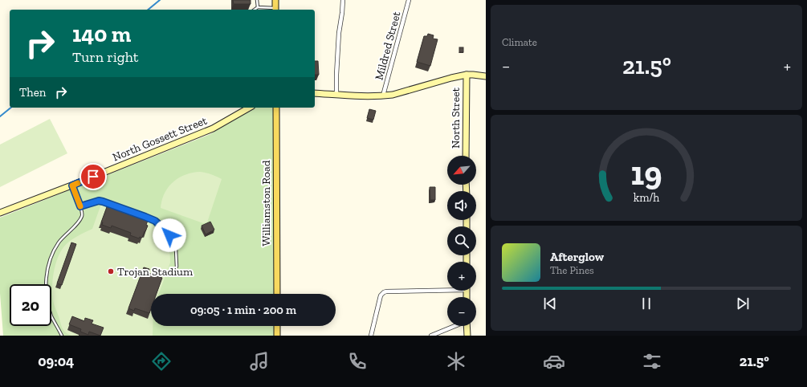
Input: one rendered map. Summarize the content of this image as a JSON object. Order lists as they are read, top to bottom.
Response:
{
  "streets": {
    "main road": ["Williamston Road"],
    "street": ["Mildred Street", "North Street", "North Gossett Street"]
  },
  "places": ["Trojan Stadium"],
  "north": "bottom left",
  "page": {
    "tile": "Climate",
    "turn": ["140 m", "Turn right"],
    "heat": ["−", "21.5°", "+"],
    "then": "Then",
    "map_buttons": ["+", "−"],
    "song": ["Afterglow", "The Pines"],
    "limit": "20",
    "trip": "09:05 · 1 min · 200 m",
    "tabs": ["09:04", "21.5°"],
    "gauge": ["19", "km/h"]
  }
}
